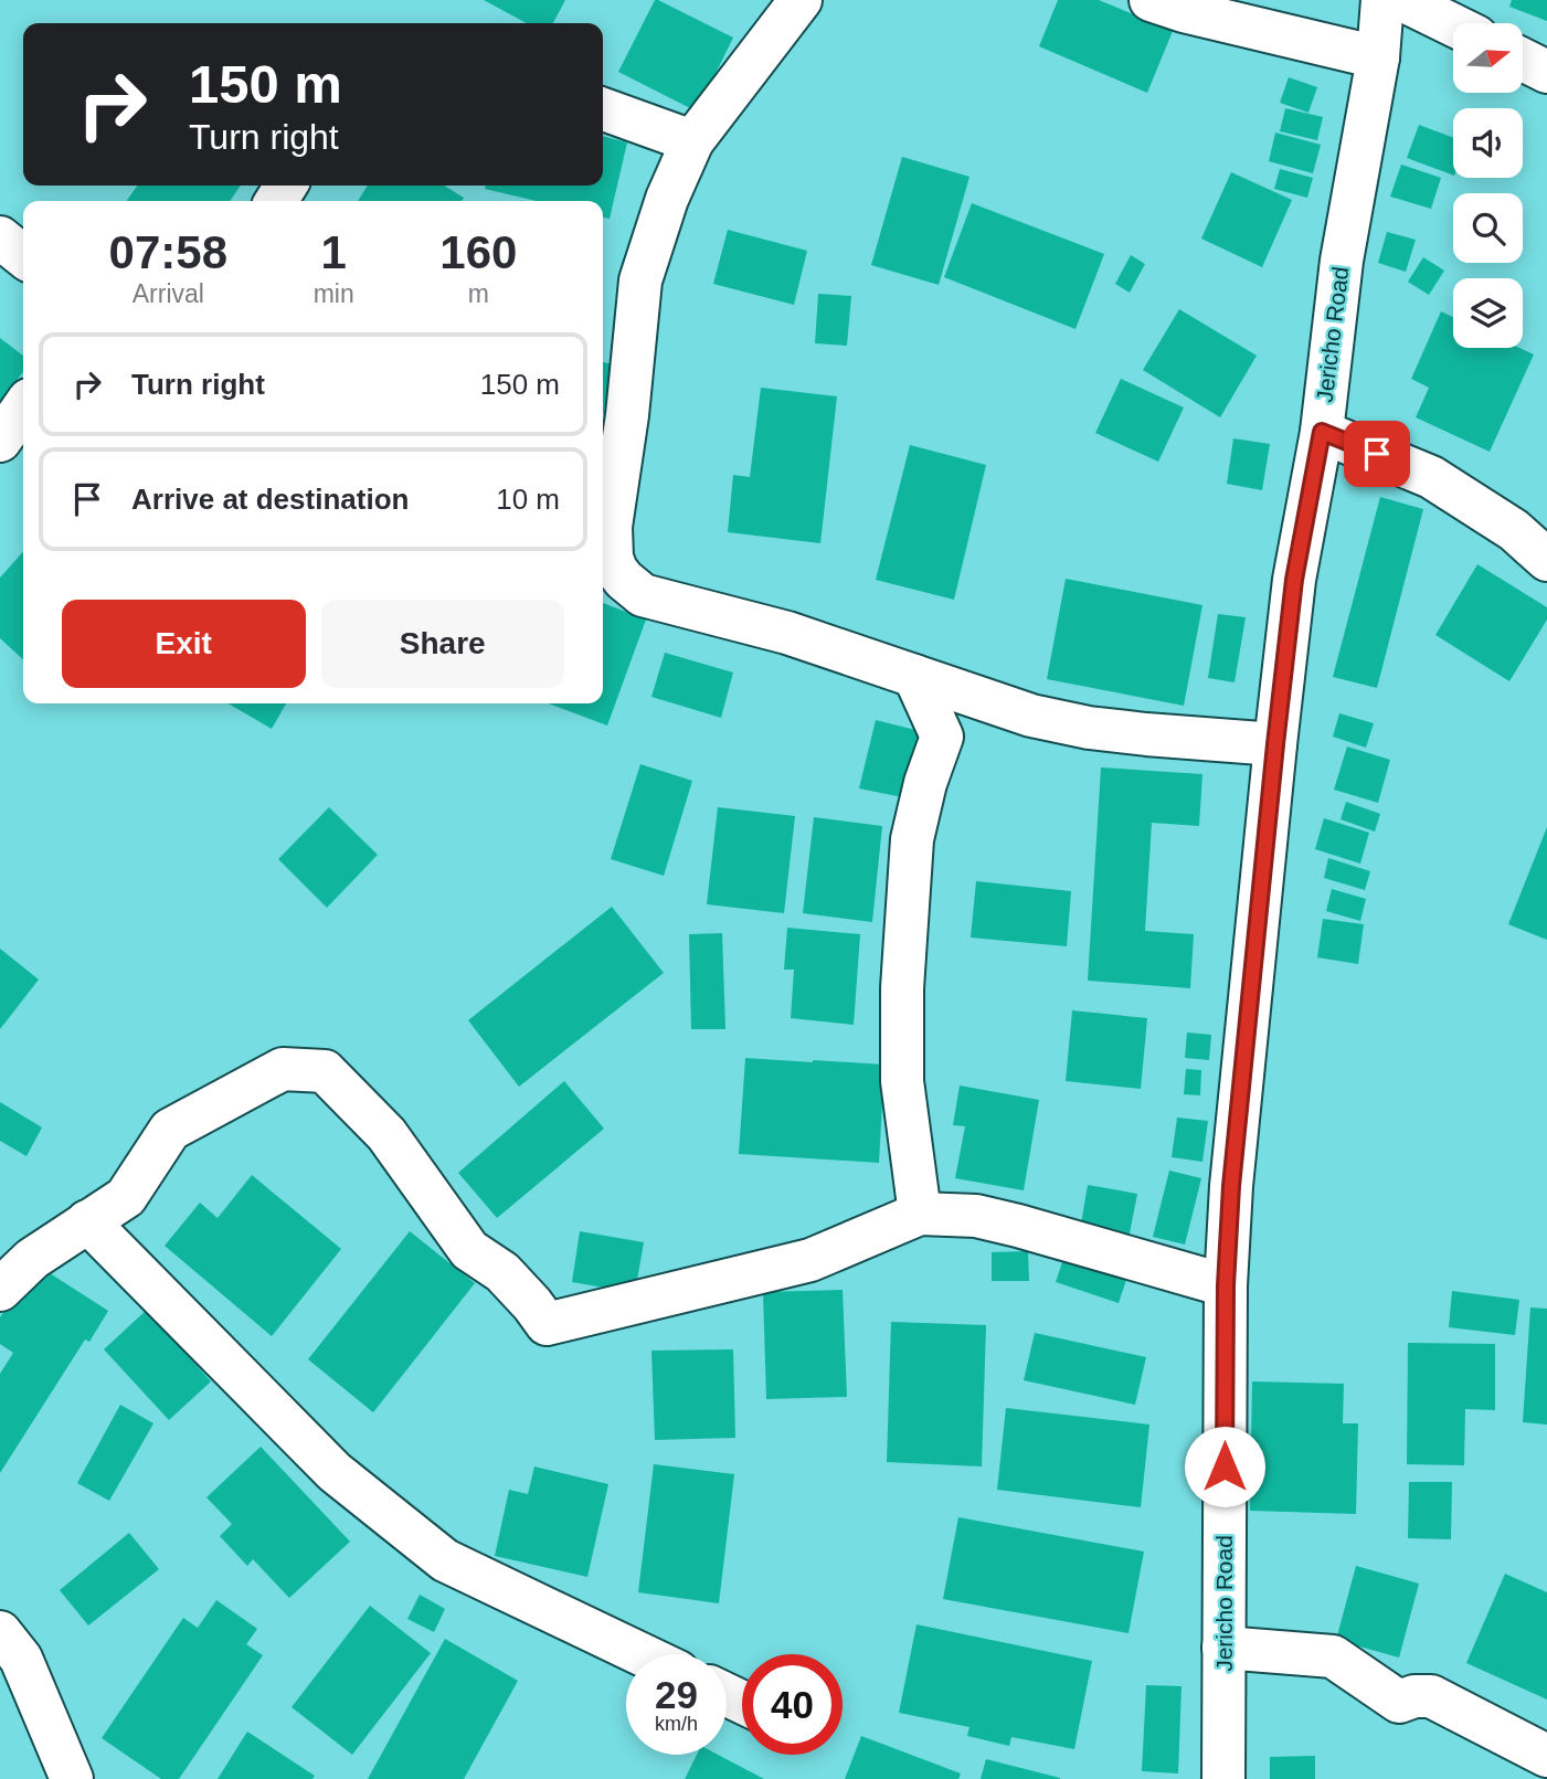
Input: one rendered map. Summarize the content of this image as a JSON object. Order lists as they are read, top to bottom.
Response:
{
  "streets": {
    "street": ["Jericho Road"]
  },
  "north": "right",
  "page": {
    "turn": ["150 m", "Turn right"],
    "eta": [
      "07:58",
      "Arrival",
      "1",
      "min",
      "160",
      "m"
    ],
    "list": [
      {
        "name": "Turn right",
        "value": "150 m"
      },
      {
        "name": "Arrive at destination",
        "value": "10 m"
      }
    ],
    "buttons": ["Exit", "Share"],
    "speed": "29 km/h",
    "limit": "40"
  }
}
